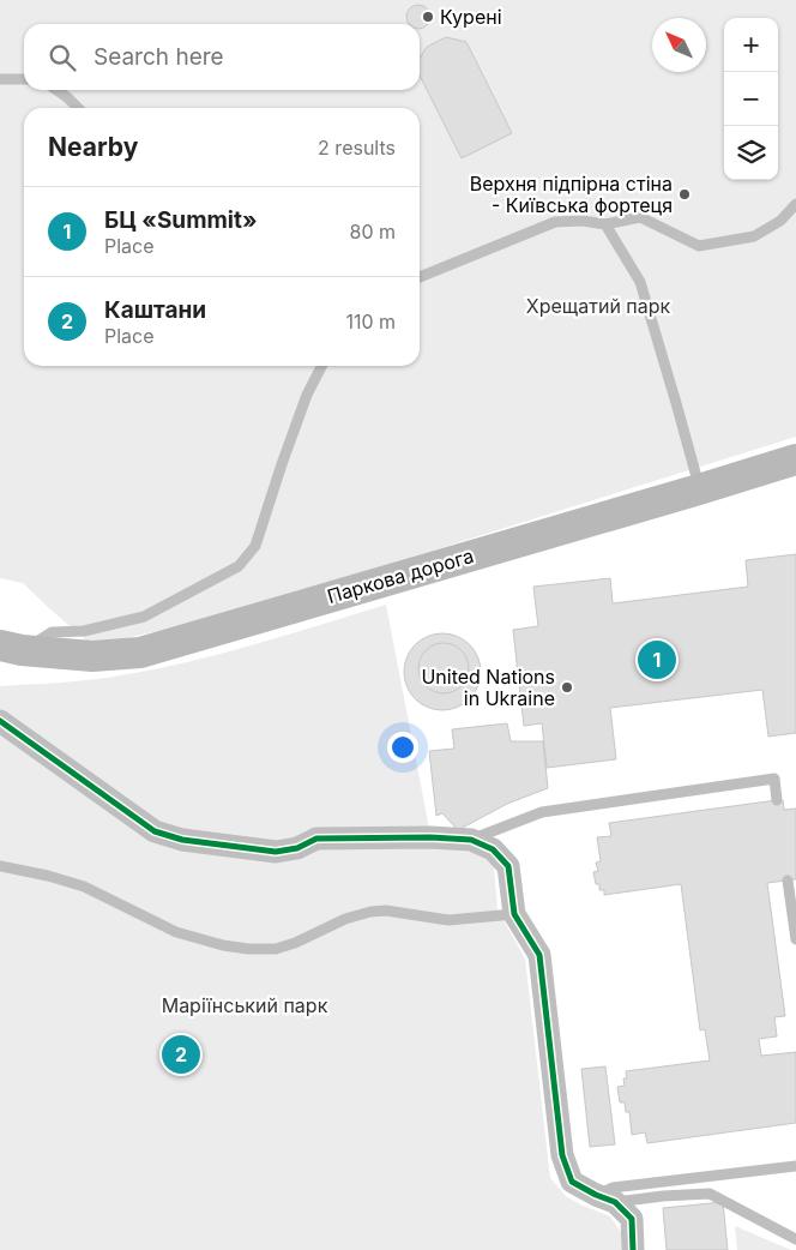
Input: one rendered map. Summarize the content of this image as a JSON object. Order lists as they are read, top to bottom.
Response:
{
  "streets": {
    "main road": ["Паркова дорога"]
  },
  "parks": ["Хрещатий парк", "Маріїнський парк"],
  "places": ["Курені", "Верхня підпірна стіна - Київська фортеця", "United Nations in Ukraine"],
  "north": "top left",
  "page": {
    "map_buttons": ["+", "−"],
    "search": "Search here",
    "heading": ["Nearby", "2 results"],
    "list": [
      {
        "mark": "1",
        "name": "БЦ «Summit»",
        "note": "Place",
        "value": "80 m"
      },
      {
        "mark": "2",
        "name": "Каштани",
        "note": "Place",
        "value": "110 m"
      }
    ],
    "pins": ["1", "2"]
  }
}
